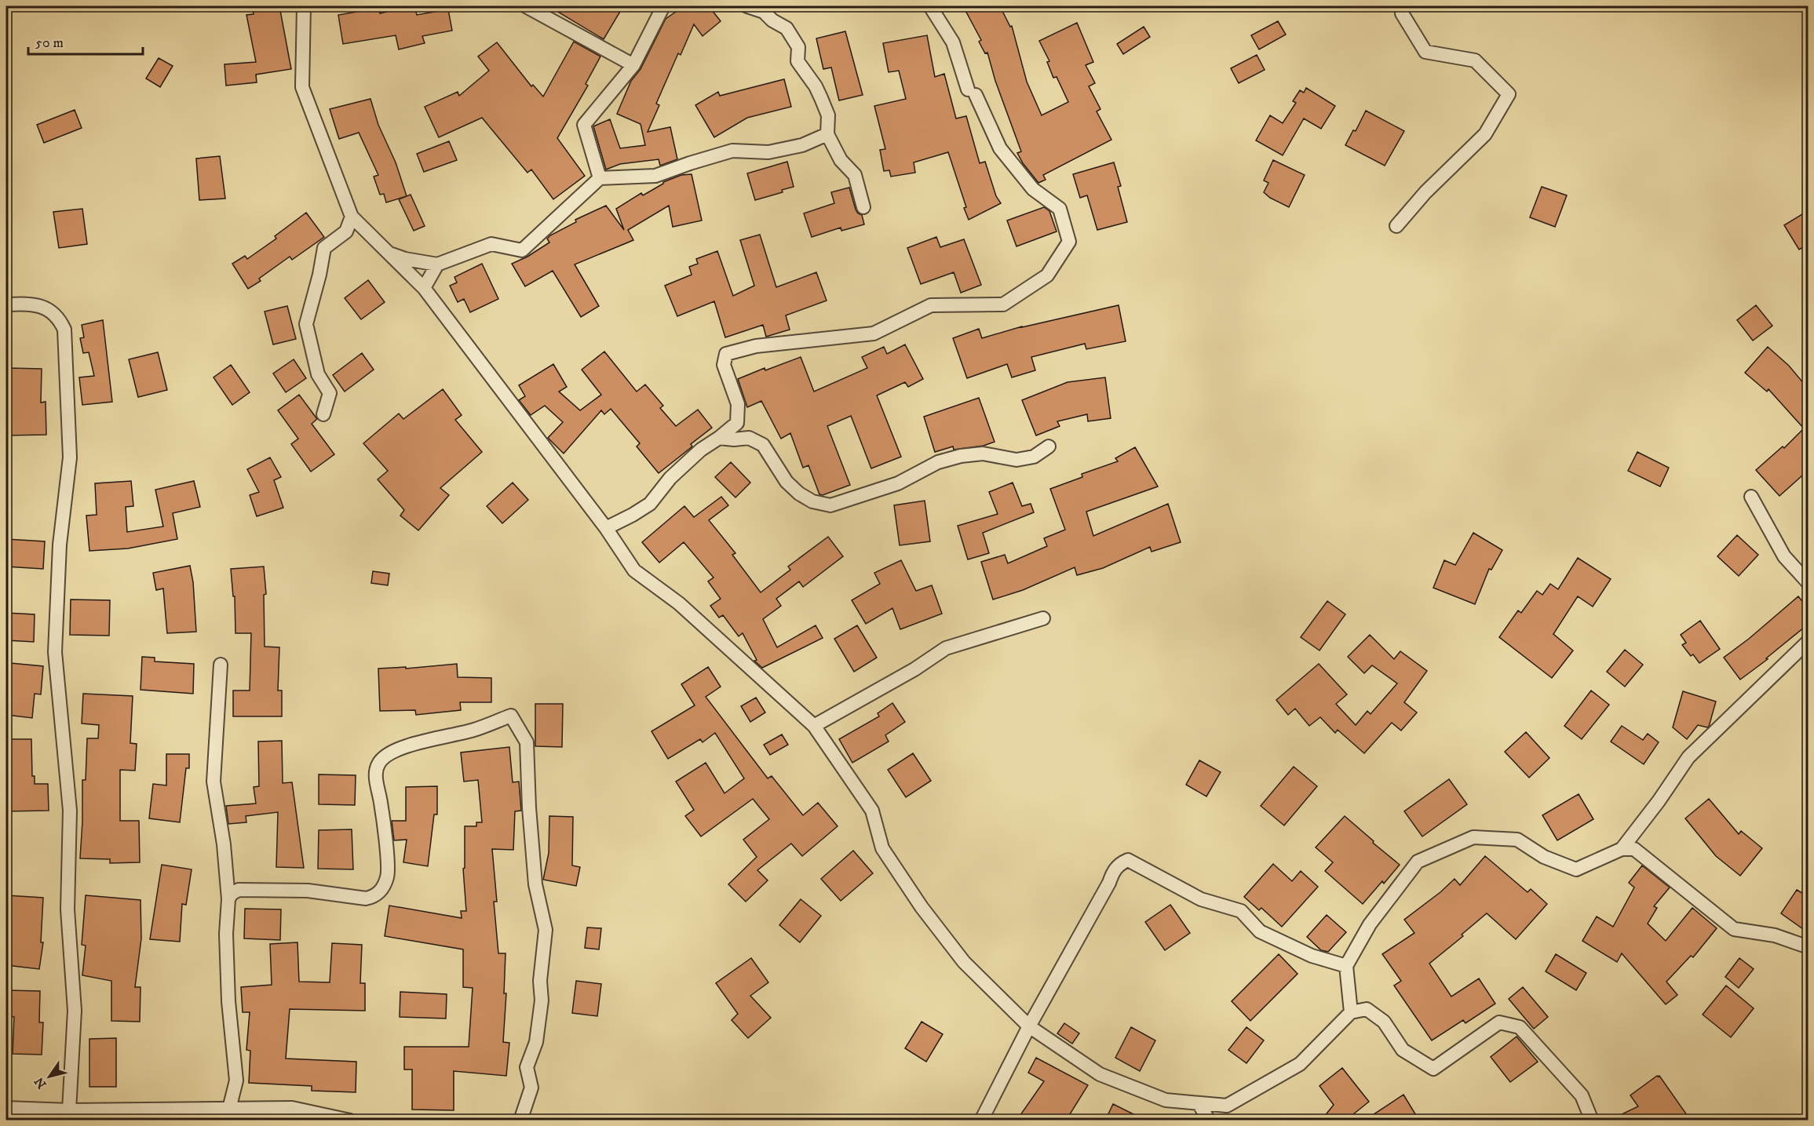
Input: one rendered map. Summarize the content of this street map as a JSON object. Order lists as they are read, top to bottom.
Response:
{
  "scale_bar": "50 m",
  "north": "bottom left"
}
